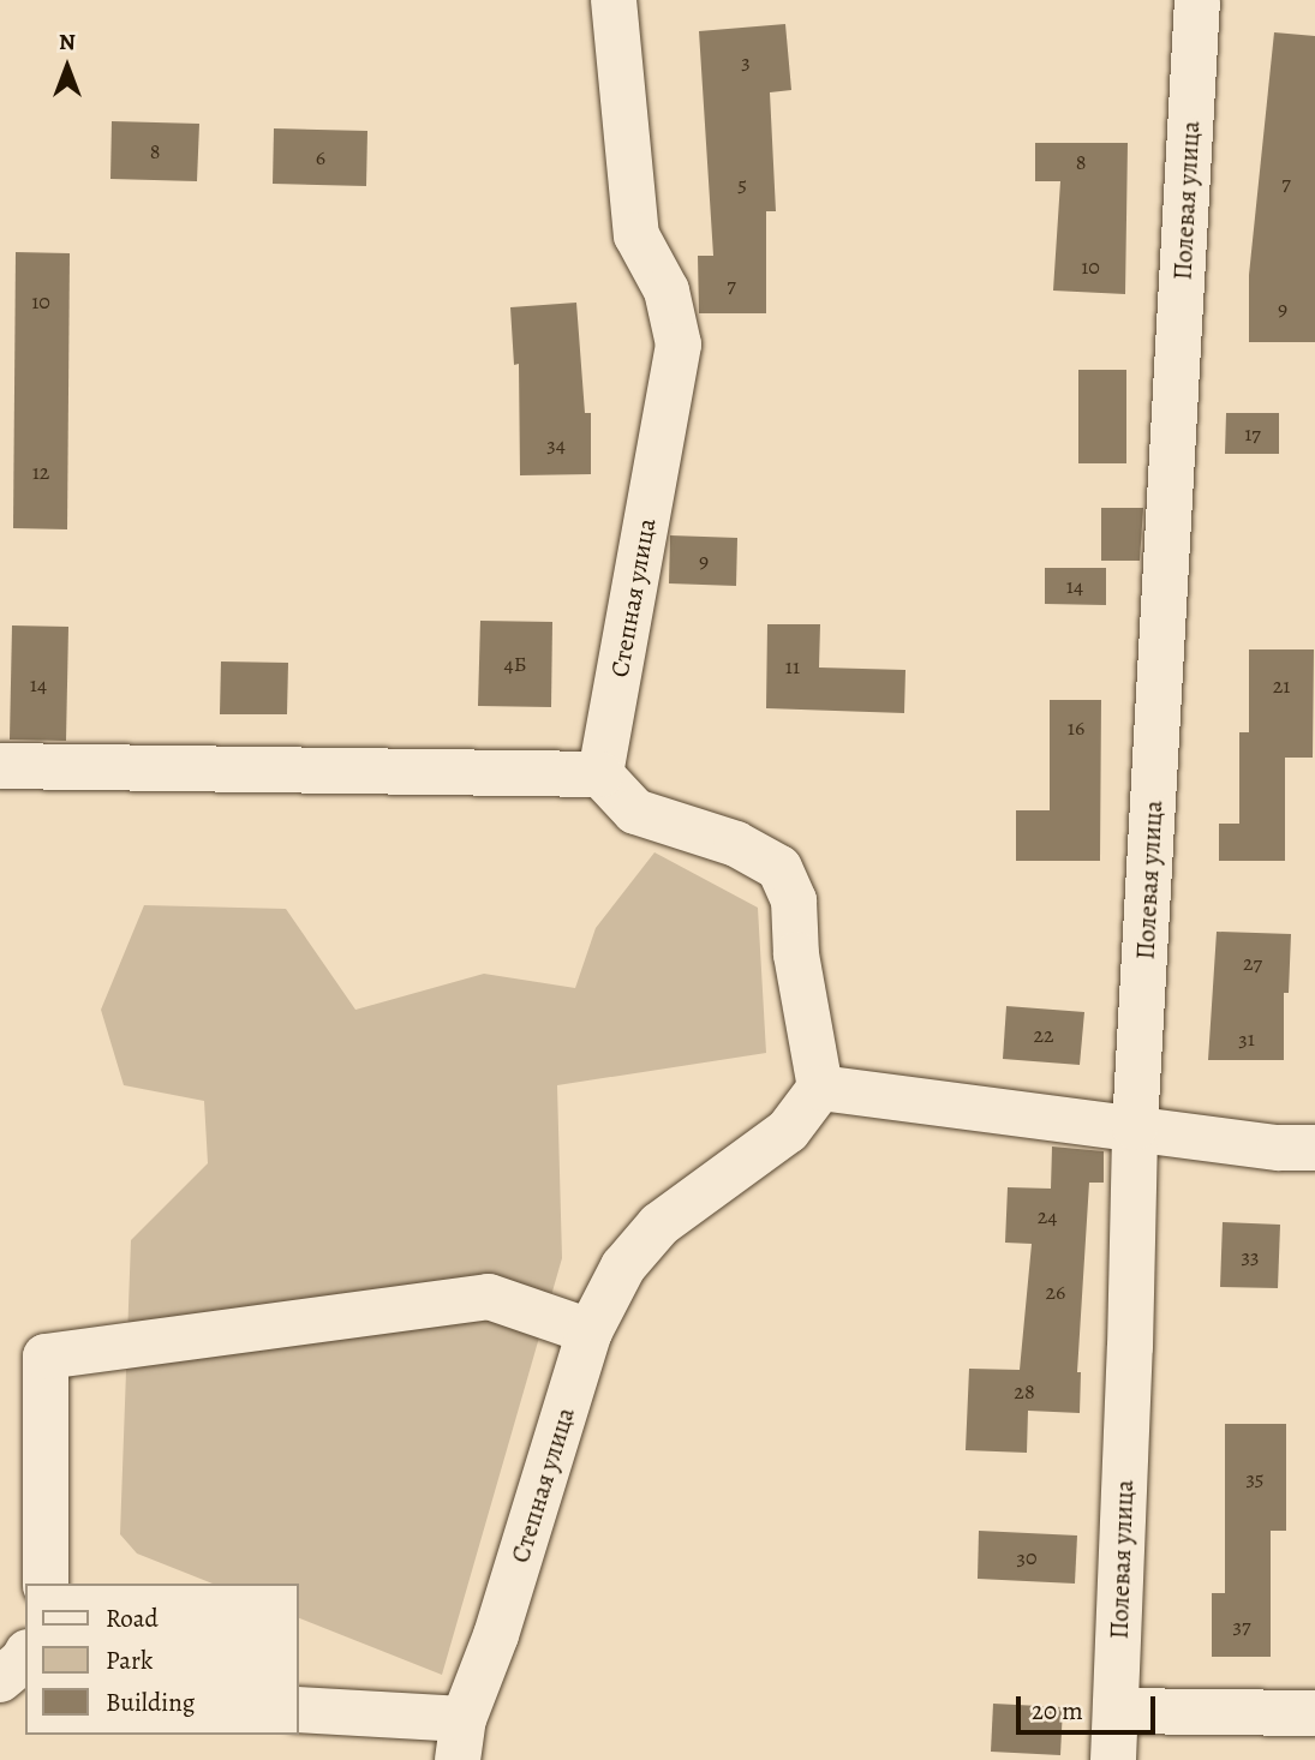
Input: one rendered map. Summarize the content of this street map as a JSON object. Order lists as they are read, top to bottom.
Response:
{
  "streets": {
    "street": ["Полевая улица", "Степная улица"]
  },
  "house_numbers": [
    "3",
    "8",
    "6",
    "8",
    "7",
    "5",
    "10",
    "7",
    "10",
    "9",
    "17",
    "34",
    "12",
    "9",
    "14",
    "4Б",
    "11",
    "14",
    "21",
    "16",
    "27",
    "22",
    "31",
    "24",
    "33",
    "26",
    "28",
    "35",
    "30",
    "37"
  ],
  "legend": ["Road", "Park", "Building"],
  "scale_bar": "20 m",
  "north": "top"
}
